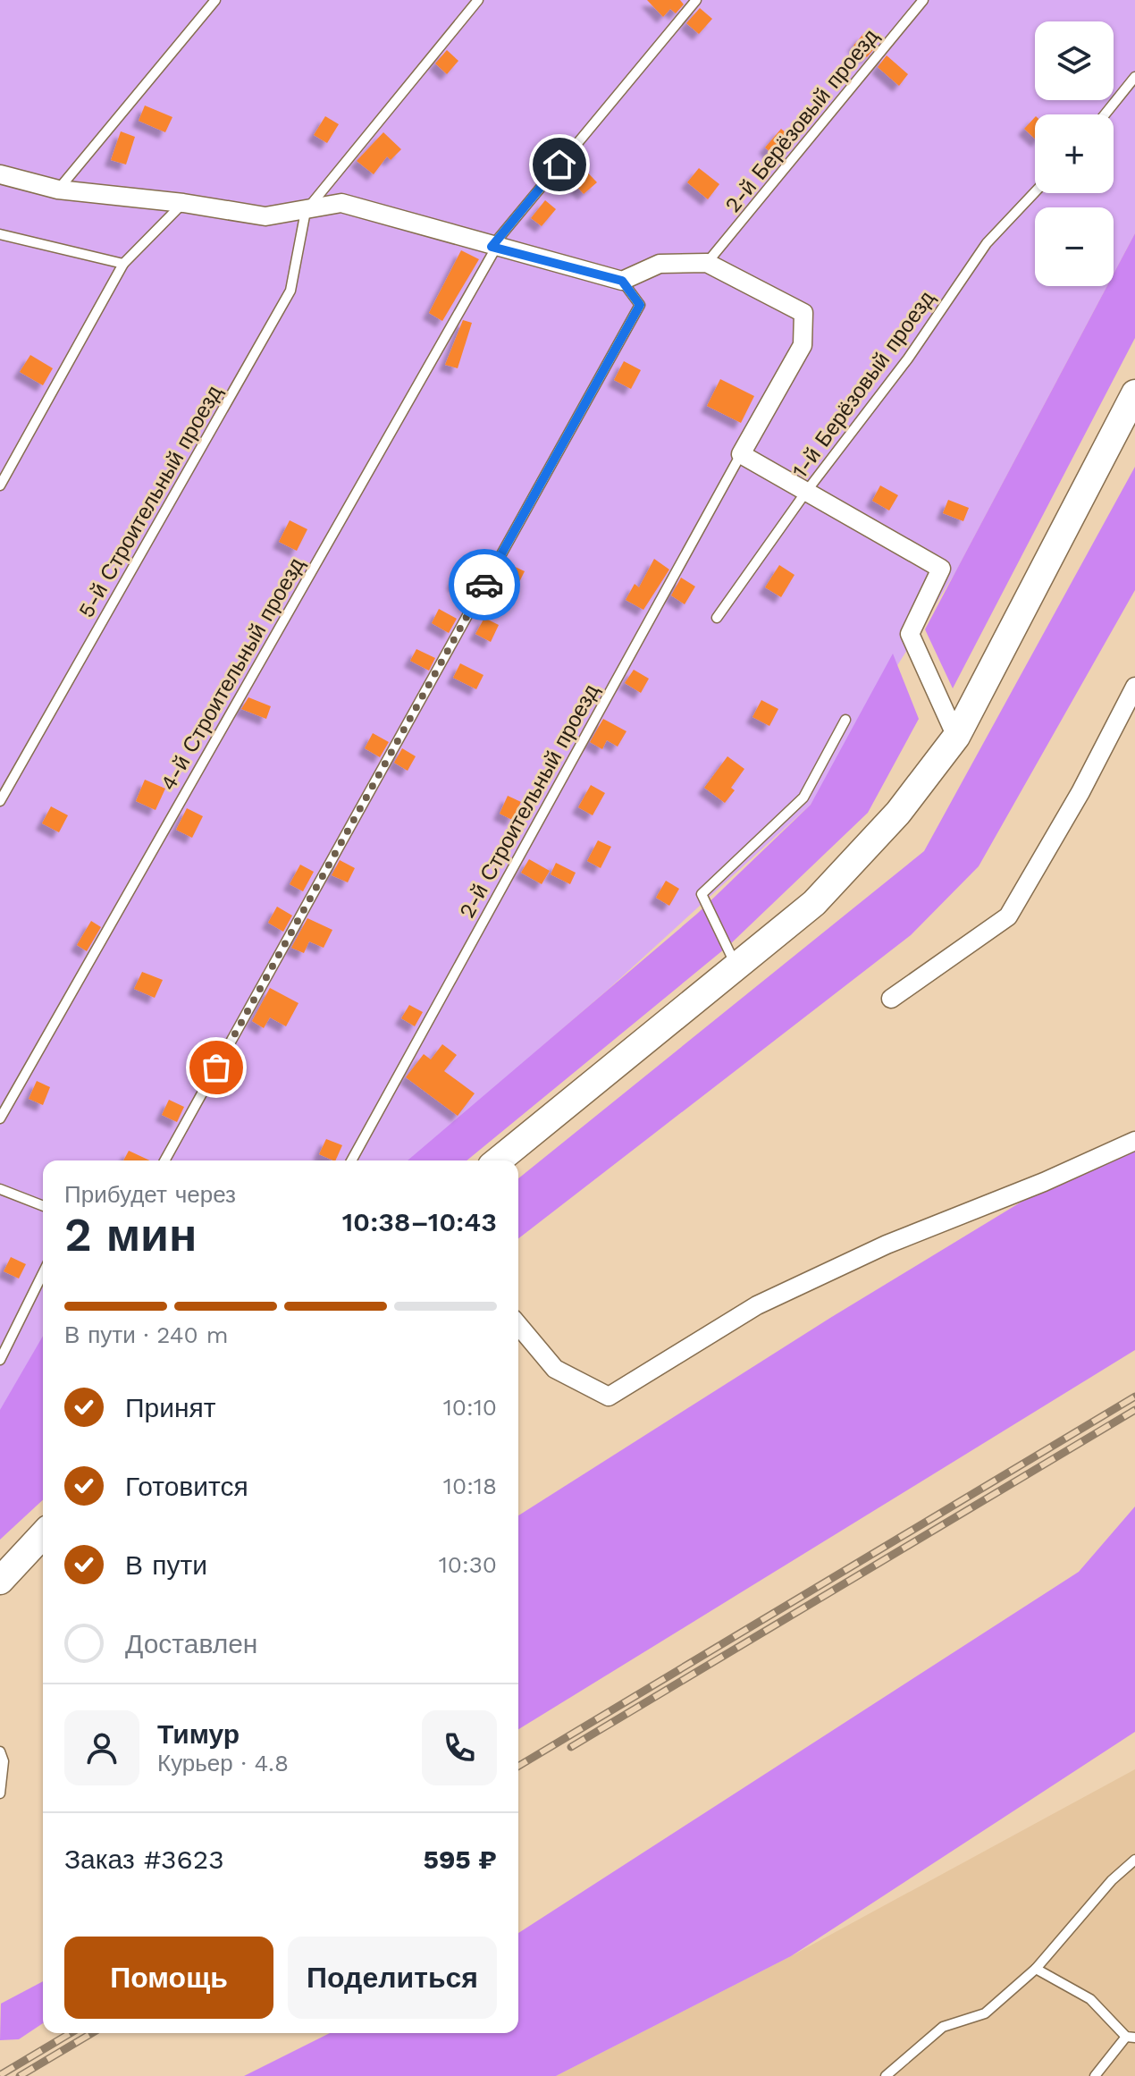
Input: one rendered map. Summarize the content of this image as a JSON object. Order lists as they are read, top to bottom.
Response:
{
  "streets": {
    "lane": [
      "2-й Берёзовый проезд",
      "1-й Берёзовый проезд",
      "5-й Строительный проезд",
      "4-й Строительный проезд",
      "2-й Строительный проезд"
    ]
  },
  "page": {
    "map_buttons": ["+", "−"],
    "heading": ["2 мин", "Прибудет через", "10:38–10:43"],
    "panel": [
      "Тимур",
      "Курьер · 4.8",
      "Заказ #3623",
      "595 ₽"
    ],
    "bar": "В пути · 240 m",
    "list": [
      ["Принят", "10:10"],
      ["Готовится", "10:18"],
      ["В пути", "10:30"],
      "Доставлен"
    ],
    "buttons": ["Помощь", "Поделиться"]
  }
}
